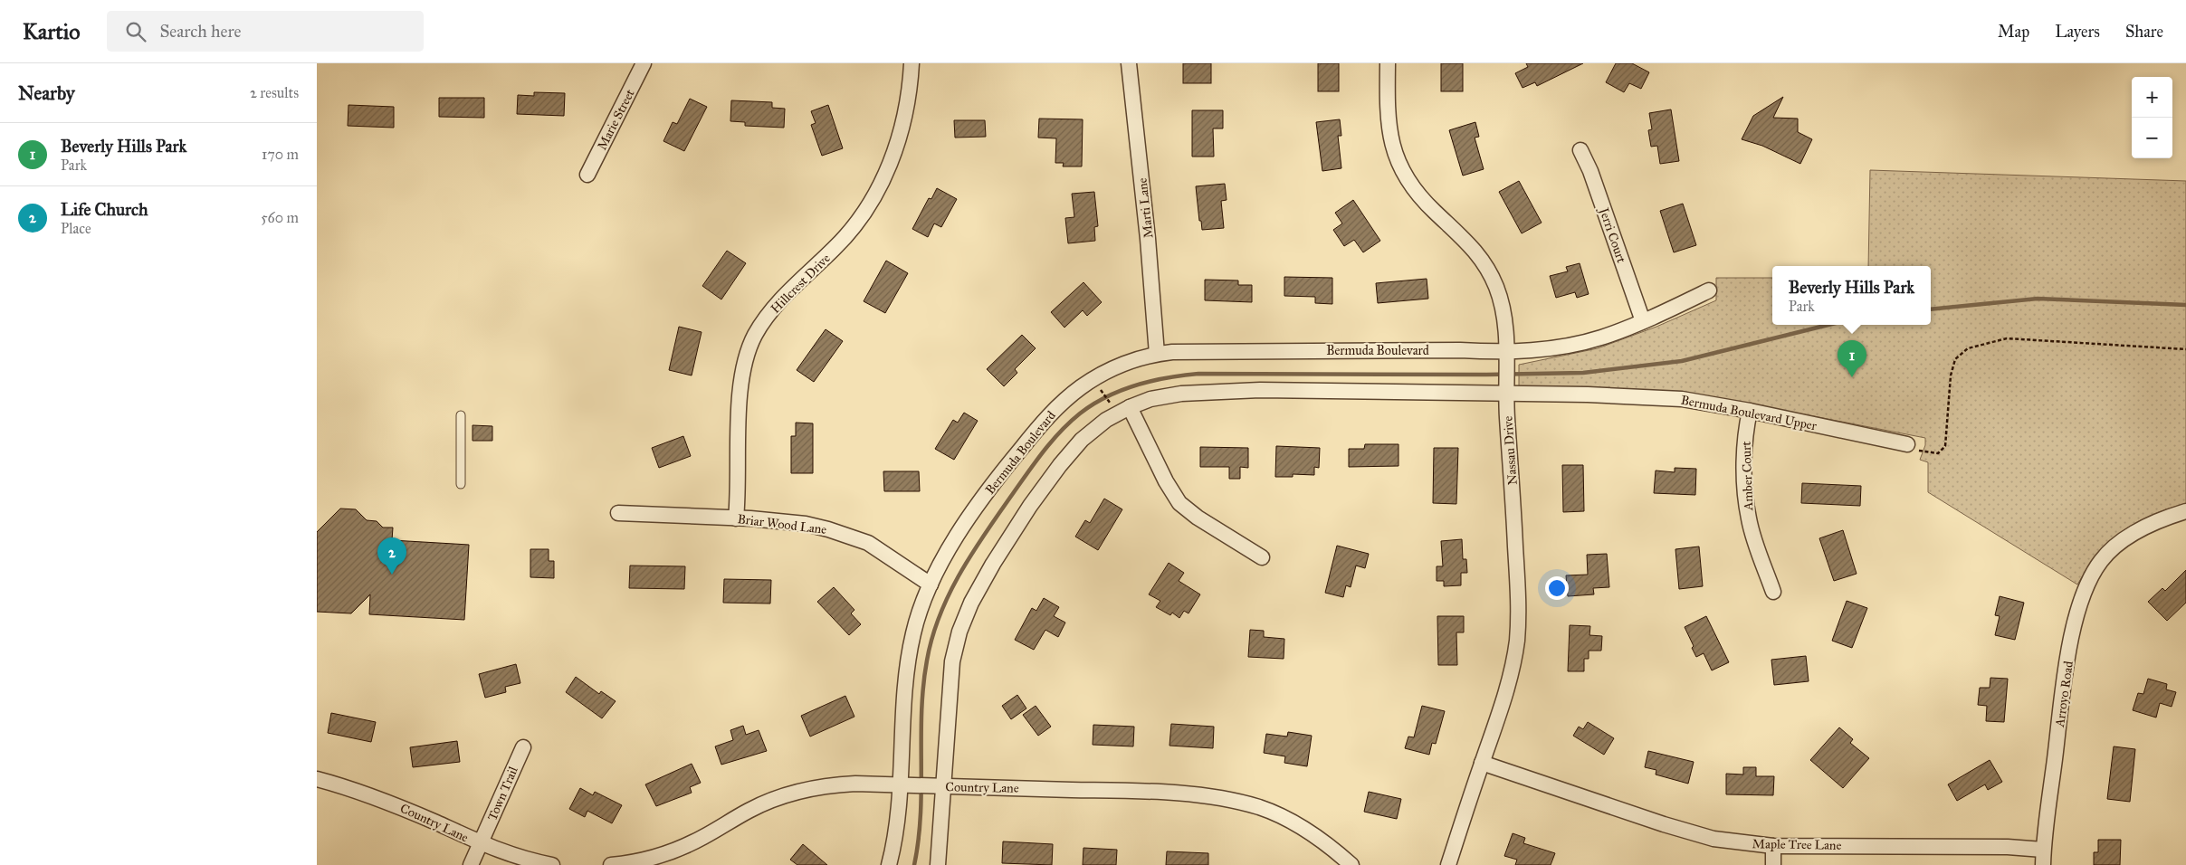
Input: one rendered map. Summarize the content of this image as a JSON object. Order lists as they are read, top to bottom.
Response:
{
  "streets": {
    "street": [
      "Marie Street",
      "Marti Lane",
      "Jerri Court",
      "Hillcrest Drive",
      "Bermuda Boulevard",
      "Bermuda Boulevard Upper",
      "Nassau Drive",
      "Amber Court",
      "Briar Wood Lane",
      "Arroyo Road",
      "Country Lane",
      "Town Trail",
      "Maple Tree Lane"
    ]
  },
  "crossings": [
    ["Marti Lane", "Bermuda Boulevard"],
    ["Jerri Court", "Bermuda Boulevard"],
    ["Hillcrest Drive", "Briar Wood Lane"],
    ["Bermuda Boulevard", "Nassau Drive"],
    ["Bermuda Boulevard", "Briar Wood Lane"],
    ["Bermuda Boulevard", "Country Lane"],
    ["Bermuda Boulevard Upper", "Nassau Drive"],
    ["Bermuda Boulevard Upper", "Amber Court"],
    ["Nassau Drive", "Maple Tree Lane"],
    ["Arroyo Road", "Maple Tree Lane"],
    ["Country Lane", "Town Trail"]
  ],
  "page": {
    "header": "Kartio",
    "search": "Search here",
    "nav": ["Map", "Layers", "Share"],
    "heading": ["Nearby", "2 results"],
    "map_buttons": ["+", "−"],
    "list": [
      {
        "mark": "1",
        "name": "Beverly Hills Park",
        "note": "Park",
        "value": "170 m"
      },
      {
        "mark": "2",
        "name": "Life Church",
        "note": "Place",
        "value": "560 m"
      }
    ],
    "popup": ["Beverly Hills Park", "Park"],
    "pins": ["1", "2"]
  }
}
